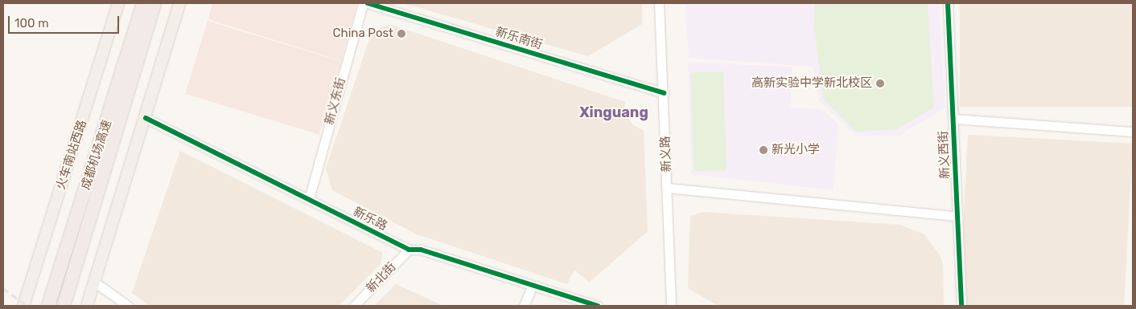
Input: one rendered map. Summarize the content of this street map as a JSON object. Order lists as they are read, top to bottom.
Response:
{
  "streets": {
    "highway": ["成都机场高速"],
    "main road": ["火车南站西路"],
    "street": [
      "新乐南街",
      "新义东街",
      "新义路",
      "新义西街",
      "新乐路",
      "新北街"
    ]
  },
  "crossings": [
    ["新乐南街", "新义路"],
    ["新义东街", "新乐路"],
    ["新乐路", "新北街"]
  ],
  "districts": ["Xinguang"],
  "places": ["China Post", "高新实验中学新北校区", "新光小学"],
  "scale_bar": "100 m"
}
